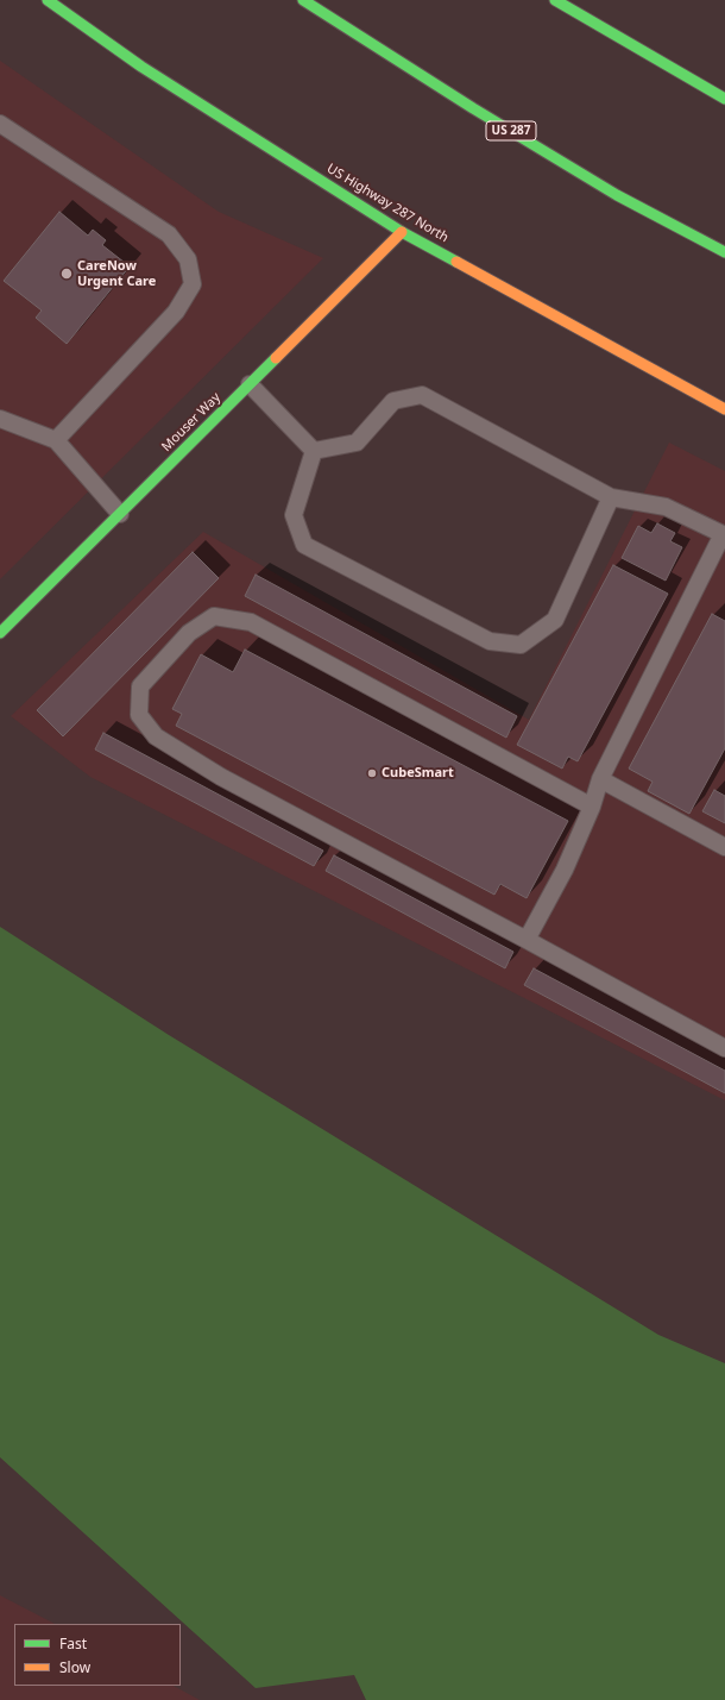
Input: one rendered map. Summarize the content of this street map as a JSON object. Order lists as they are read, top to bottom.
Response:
{
  "streets": {
    "main road": ["US 287", "US Highway 287 North", "Mouser Way"]
  },
  "crossings": [
    ["US Highway 287 North", "Mouser Way"]
  ],
  "places": ["CareNow Urgent Care", "CubeSmart"],
  "legend": ["Fast", "Slow"]
}
